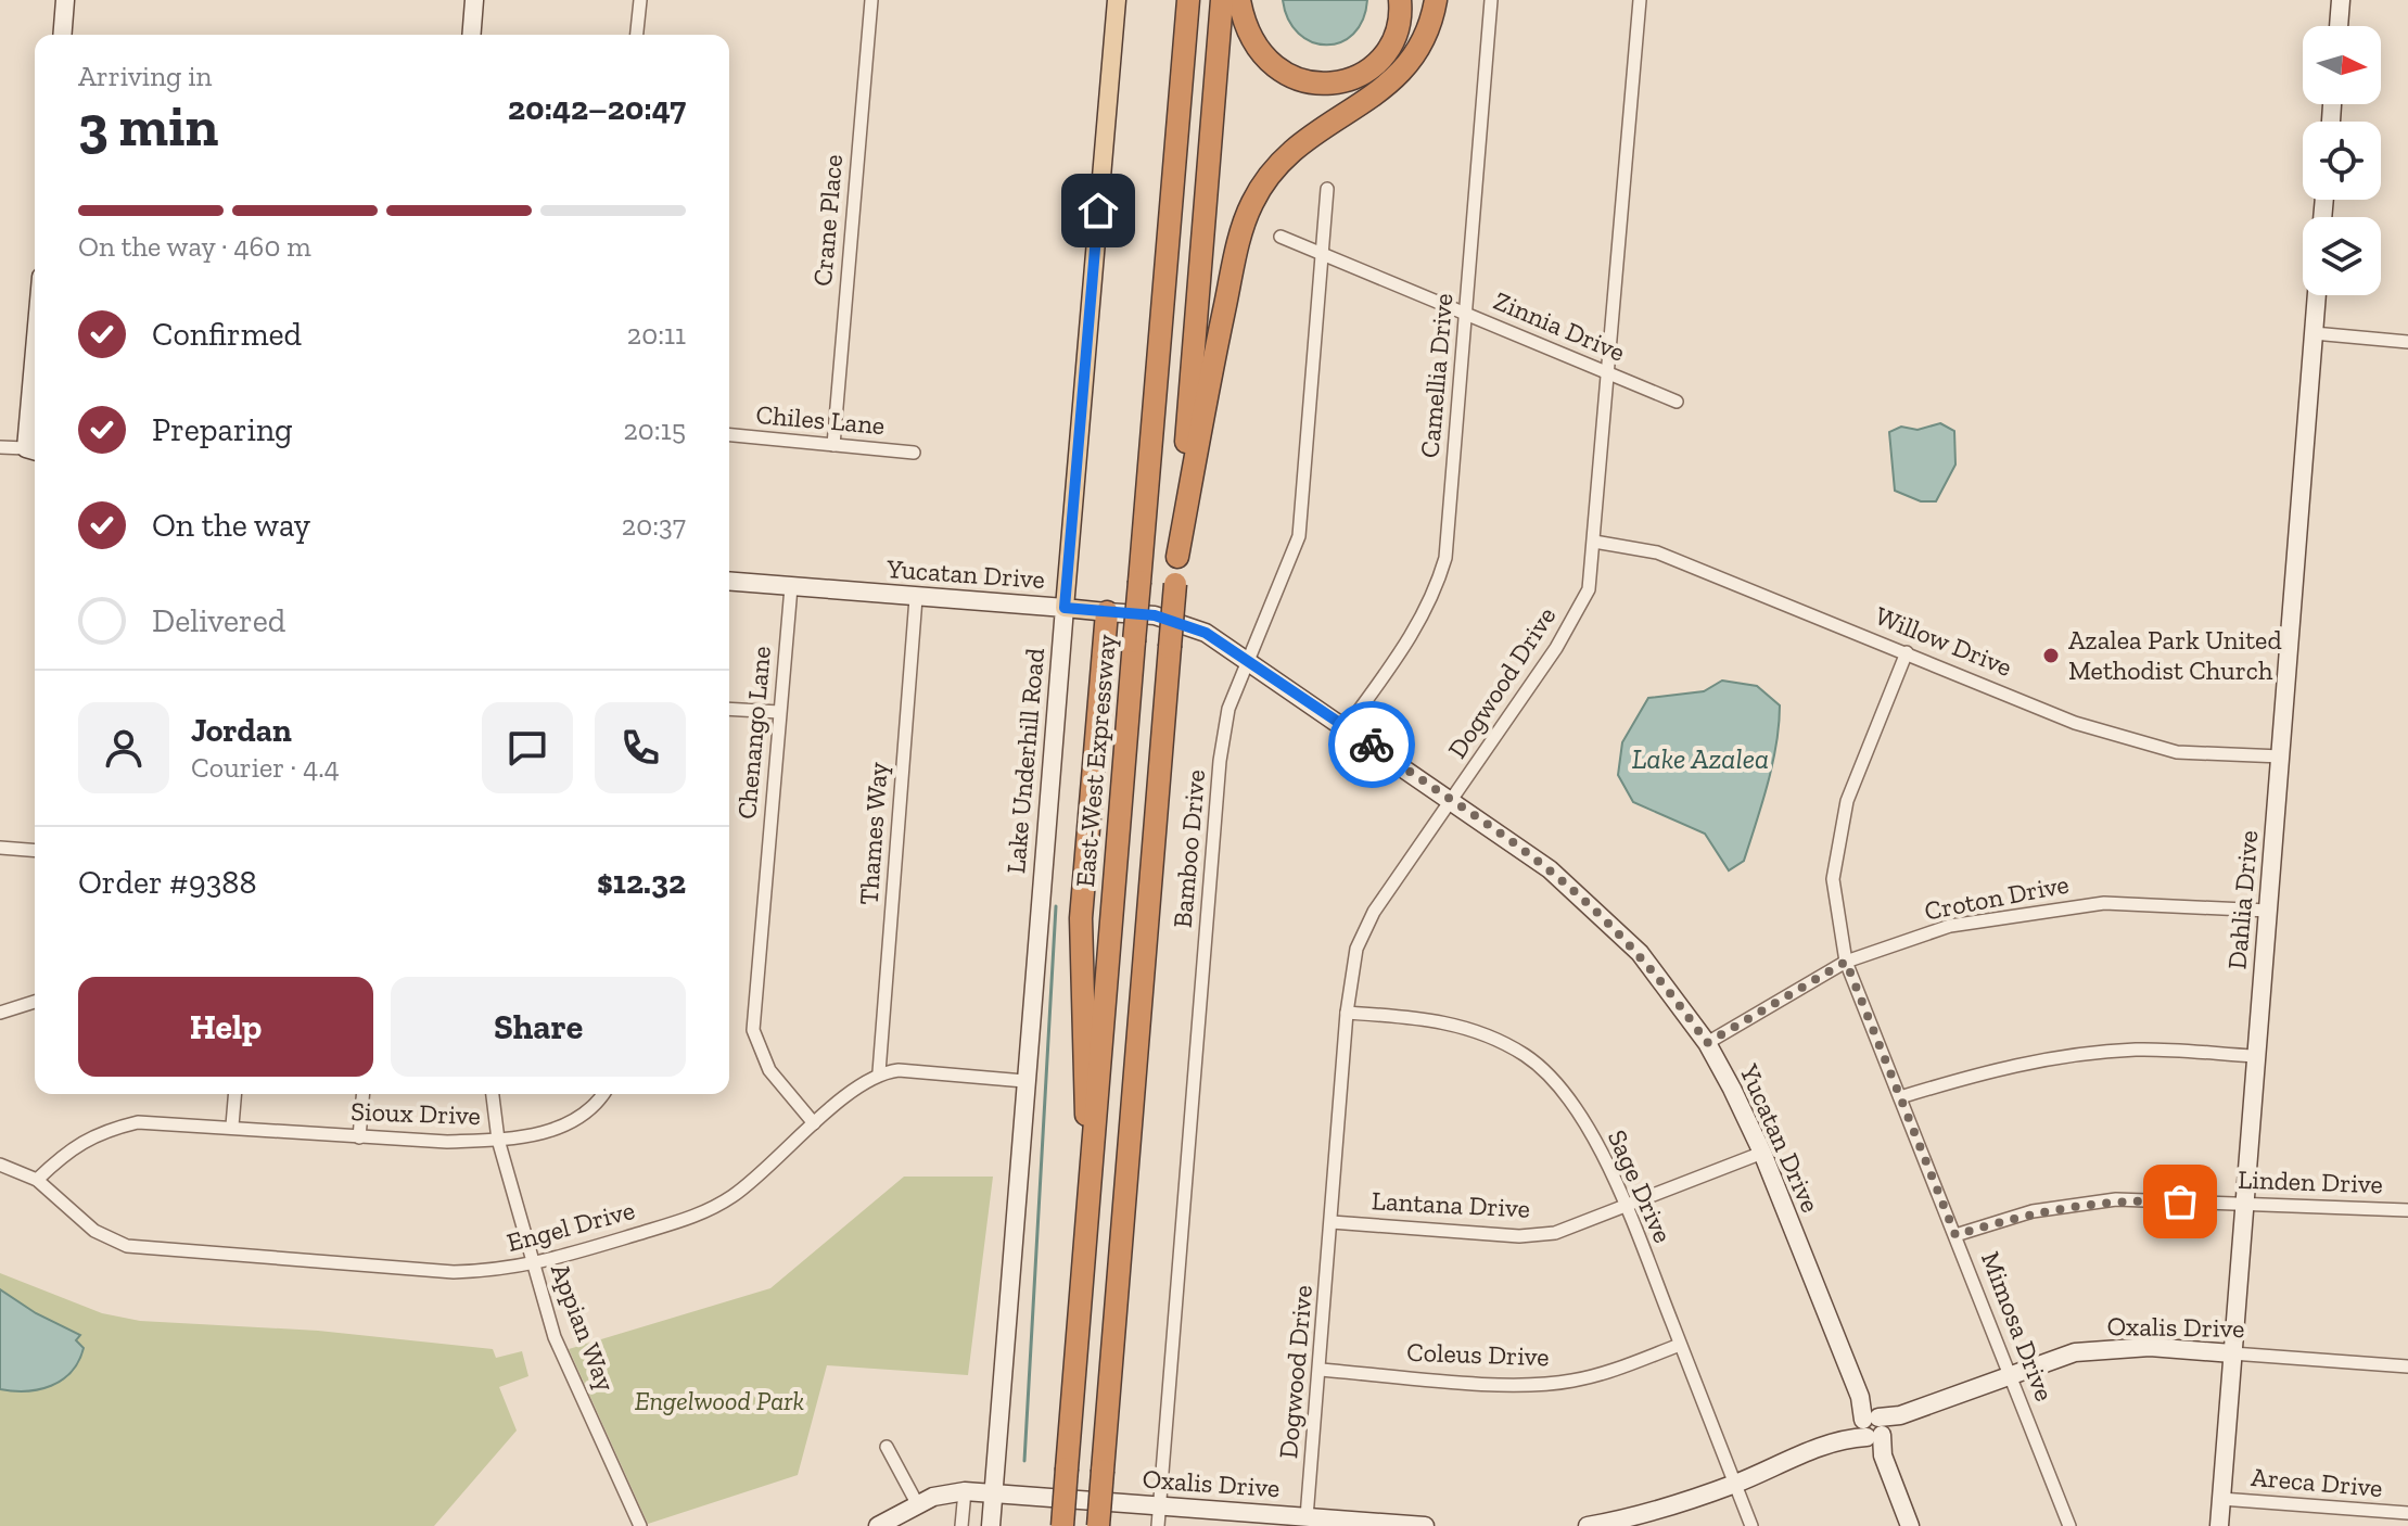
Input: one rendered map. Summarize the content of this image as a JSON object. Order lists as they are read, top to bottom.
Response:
{
  "streets": {
    "highway": ["East-West Expressway"],
    "main road": ["Yucatan Drive", "Lake Underhill Road"],
    "street": [
      "Crane Place",
      "Zinnia Drive",
      "Camellia Drive",
      "Chiles Lane",
      "Willow Drive",
      "Dogwood Drive",
      "Chenango Lane",
      "Thames Way",
      "Bamboo Drive",
      "Croton Drive",
      "Dahlia Drive",
      "Sioux Drive",
      "Linden Drive",
      "Sage Drive",
      "Lantana Drive",
      "Engel Drive",
      "Mimosa Drive",
      "Appian Way",
      "Oxalis Drive",
      "Coleus Drive",
      "Areca Drive"
    ]
  },
  "crossings": [
    ["Crane Place", "Chiles Lane"],
    ["Zinnia Drive", "Camellia Drive"],
    ["Zinnia Drive", "Dogwood Drive"],
    ["Zinnia Drive", "Bamboo Drive"],
    ["Camellia Drive", "Yucatan Drive"],
    ["Yucatan Drive", "Dogwood Drive"],
    ["Yucatan Drive", "Chenango Lane"],
    ["Yucatan Drive", "Lake Underhill Road"],
    ["Yucatan Drive", "Thames Way"],
    ["Yucatan Drive", "Bamboo Drive"],
    ["Yucatan Drive", "Croton Drive"],
    ["Yucatan Drive", "Lantana Drive"],
    ["Yucatan Drive", "Oxalis Drive"],
    ["Willow Drive", "Dogwood Drive"],
    ["Willow Drive", "Dahlia Drive"],
    ["Willow Drive", "Mimosa Drive"],
    ["Dogwood Drive", "Sage Drive"],
    ["Dogwood Drive", "Lantana Drive"],
    ["Dogwood Drive", "Oxalis Drive"],
    ["Dogwood Drive", "Coleus Drive"],
    ["Chenango Lane", "Engel Drive"],
    ["Lake Underhill Road", "Oxalis Drive"],
    ["Thames Way", "Engel Drive"],
    ["Bamboo Drive", "Oxalis Drive"],
    ["Croton Drive", "Dahlia Drive"],
    ["Croton Drive", "Mimosa Drive"],
    ["Dahlia Drive", "Linden Drive"],
    ["Dahlia Drive", "Oxalis Drive"],
    ["Dahlia Drive", "Areca Drive"],
    ["Sioux Drive", "Engel Drive"],
    ["Sioux Drive", "Appian Way"],
    ["Linden Drive", "Mimosa Drive"],
    ["Sage Drive", "Lantana Drive"],
    ["Sage Drive", "Coleus Drive"],
    ["Engel Drive", "Appian Way"],
    ["Mimosa Drive", "Oxalis Drive"]
  ],
  "water": ["Lake Azalea"],
  "parks": ["Engelwood Park"],
  "places": ["Azalea Park United Methodist Church"],
  "north": "right",
  "page": {
    "heading": ["3 min", "Arriving in", "20:42–20:47"],
    "panel": [
      "Jordan",
      "Courier · 4.4",
      "Order #9388",
      "$12.32"
    ],
    "bar": "On the way · 460 m",
    "list": [
      ["Confirmed", "20:11"],
      ["Preparing", "20:15"],
      ["On the way", "20:37"],
      "Delivered"
    ],
    "buttons": ["Help", "Share"]
  }
}
